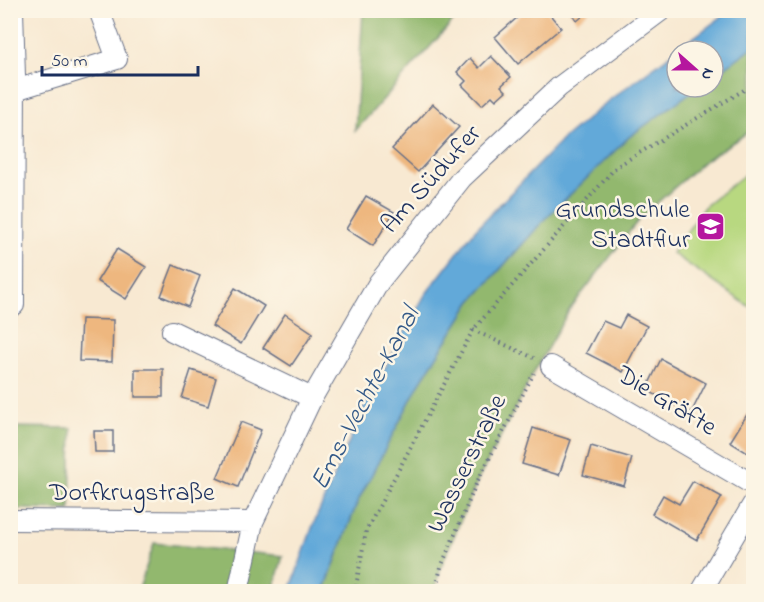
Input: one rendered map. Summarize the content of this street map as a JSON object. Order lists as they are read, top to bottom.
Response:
{
  "streets": {
    "street": ["Am Südufer", "Die Gräfte", "Dorfkrugstraße"],
    "path": ["Wasserstraße"]
  },
  "crossings": [
    ["Am Südufer", "Dorfkrugstraße"],
    ["Die Gräfte", "Wasserstraße"]
  ],
  "water": ["Ems-Vechte-Kanal"],
  "places": {
    "school or university": ["Grundschule Stadtflur"]
  },
  "scale_bar": "50 m",
  "north": "right"
}
